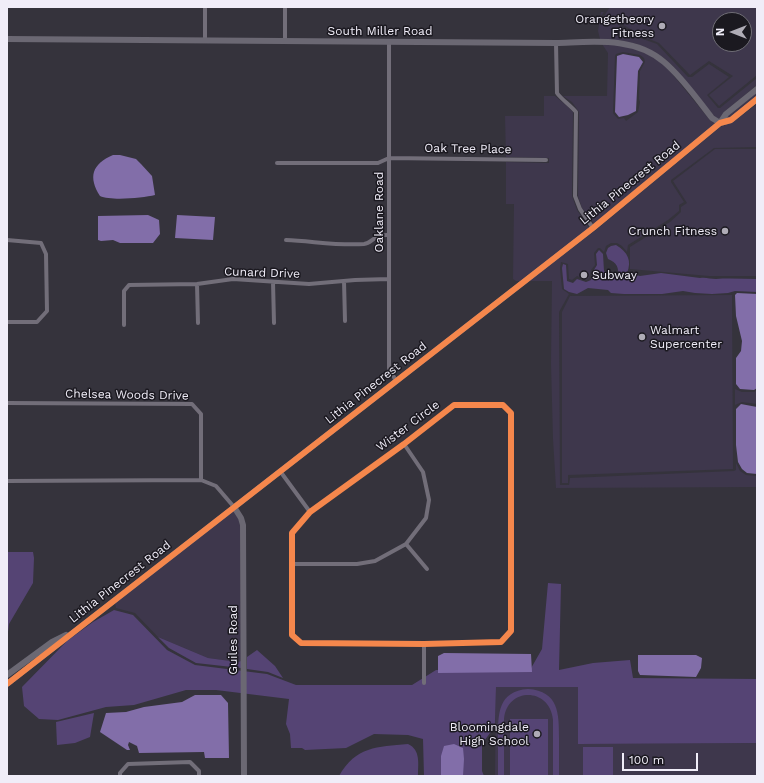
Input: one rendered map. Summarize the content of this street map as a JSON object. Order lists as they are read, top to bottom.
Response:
{
  "streets": {
    "main road": ["South Miller Road", "Lithia Pinecrest Road", "Guiles Road"],
    "street": [
      "Oak Tree Place",
      "Oaklane Road",
      "Cunard Drive",
      "Chelsea Woods Drive",
      "Wister Circle"
    ]
  },
  "crossings": [
    ["South Miller Road", "Lithia Pinecrest Road"],
    ["South Miller Road", "Oaklane Road"],
    ["Oak Tree Place", "Oaklane Road"],
    ["Lithia Pinecrest Road", "Oaklane Road"],
    ["Lithia Pinecrest Road", "Guiles Road"],
    ["Oaklane Road", "Cunard Drive"]
  ],
  "places": [
    "Orangetheory Fitness",
    "Crunch Fitness",
    "Subway",
    "Walmart Supercenter",
    "Bloomingdale High School"
  ],
  "scale_bar": "100 m",
  "north": "left"
}
